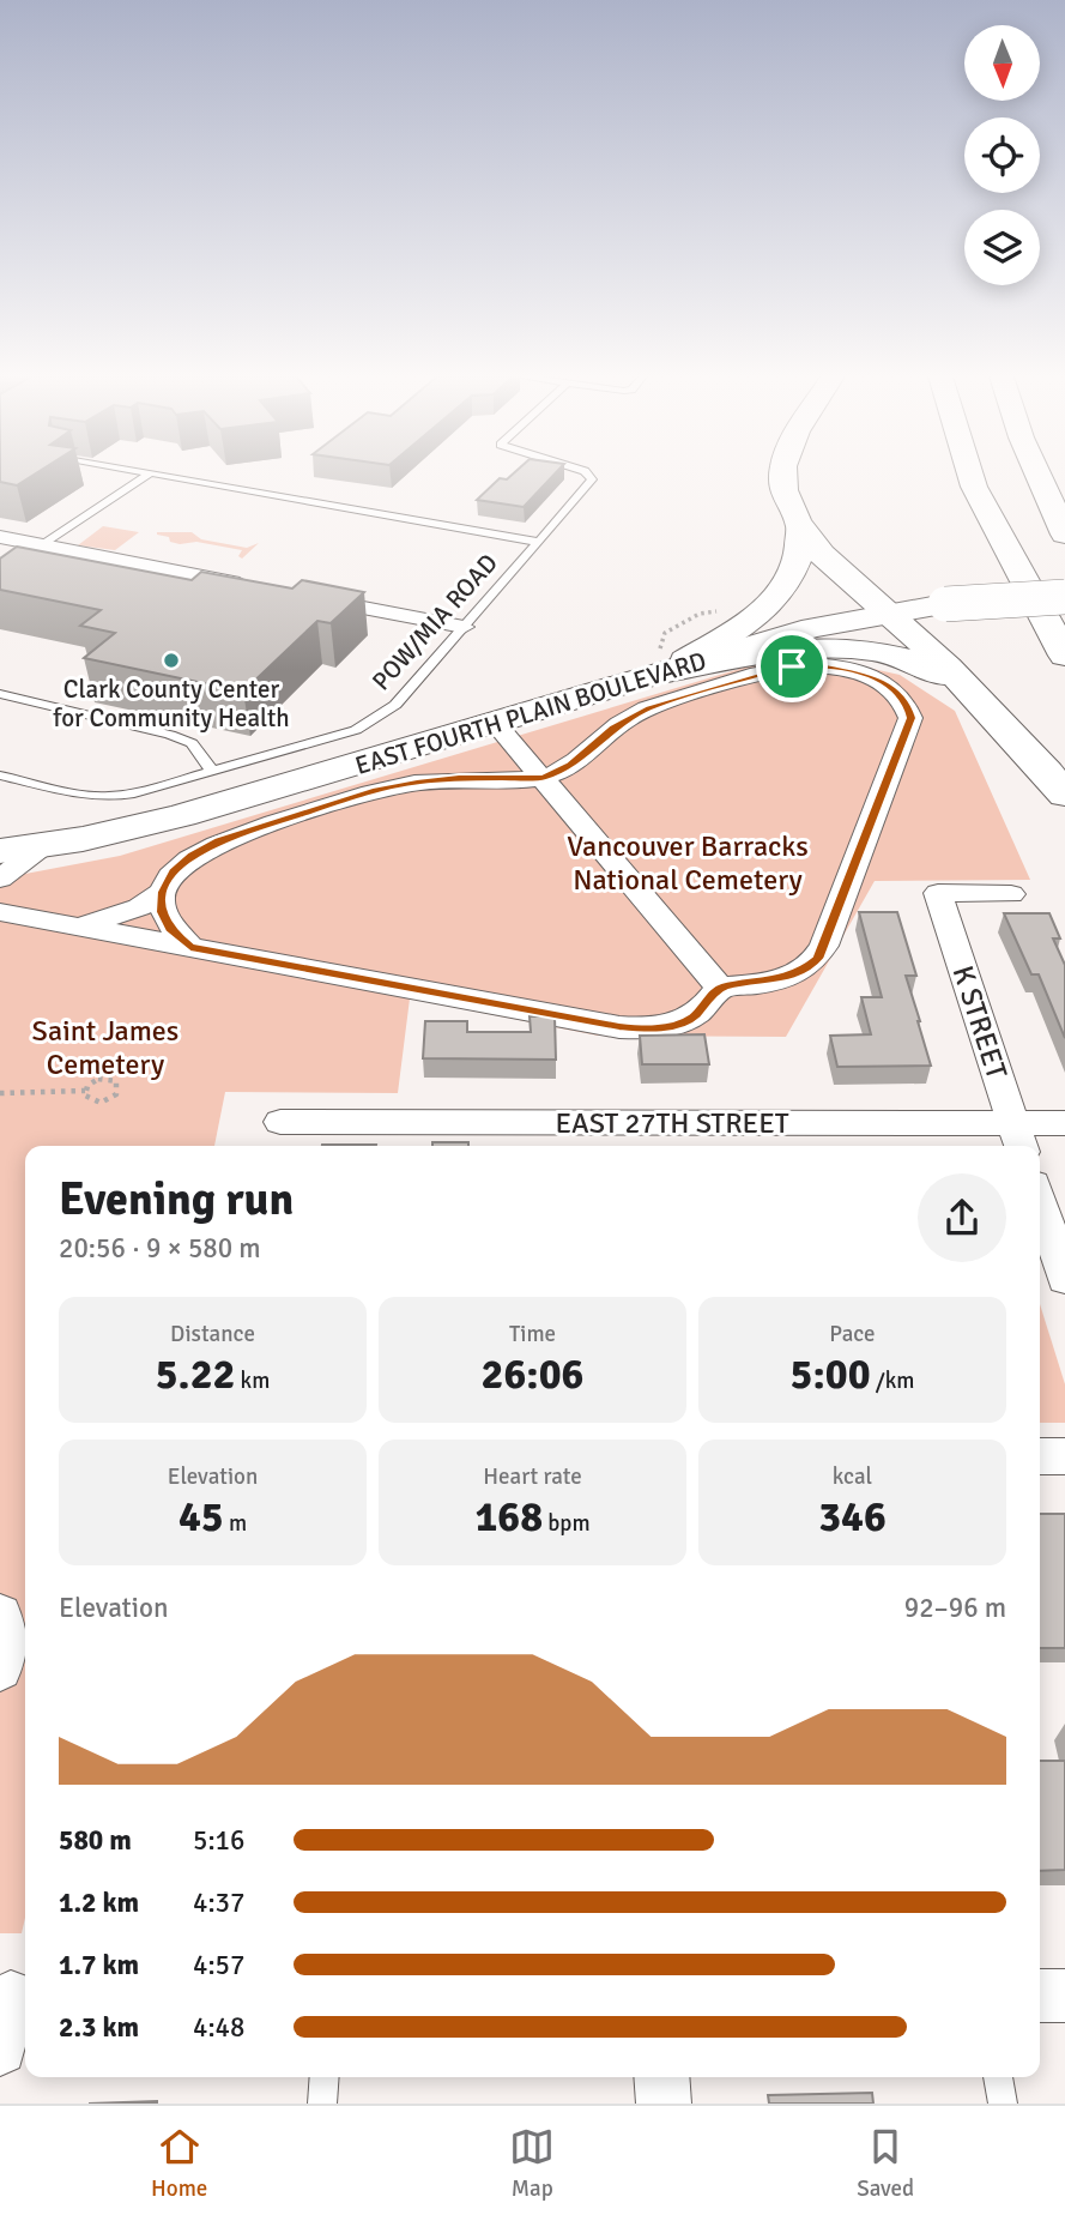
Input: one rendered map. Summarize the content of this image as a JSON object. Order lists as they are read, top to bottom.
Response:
{
  "streets": {
    "main road": ["EAST FOURTH PLAIN BOULEVARD"],
    "street": ["K STREET", "EAST 27TH STREET"],
    "lane": ["POW/MIA ROAD"]
  },
  "crossings": [
    ["K STREET", "EAST 27TH STREET"]
  ],
  "parks": ["Vancouver Barracks National Cemetery", "Saint James Cemetery"],
  "places": ["Clark County Center for Community Health"],
  "north": "bottom",
  "page": {
    "heading": ["Evening run", "20:56 · 9 × 580 m"],
    "stats": [
      ["Distance", "5.22 km"],
      ["Time", "26:06"],
      ["Pace", "5:00 /km"],
      ["Elevation", "45 m"],
      ["Heart rate", "168 bpm"],
      ["kcal", "346"]
    ],
    "chart": ["Elevation", "92–96 m"],
    "list": [
      {
        "name": "580 m",
        "note": "5:16"
      },
      {
        "name": "1.2 km",
        "note": "4:37"
      },
      {
        "name": "1.7 km",
        "note": "4:57"
      },
      {
        "name": "2.3 km",
        "note": "4:48"
      }
    ],
    "tabs": ["Home", "Map", "Saved"]
  }
}
